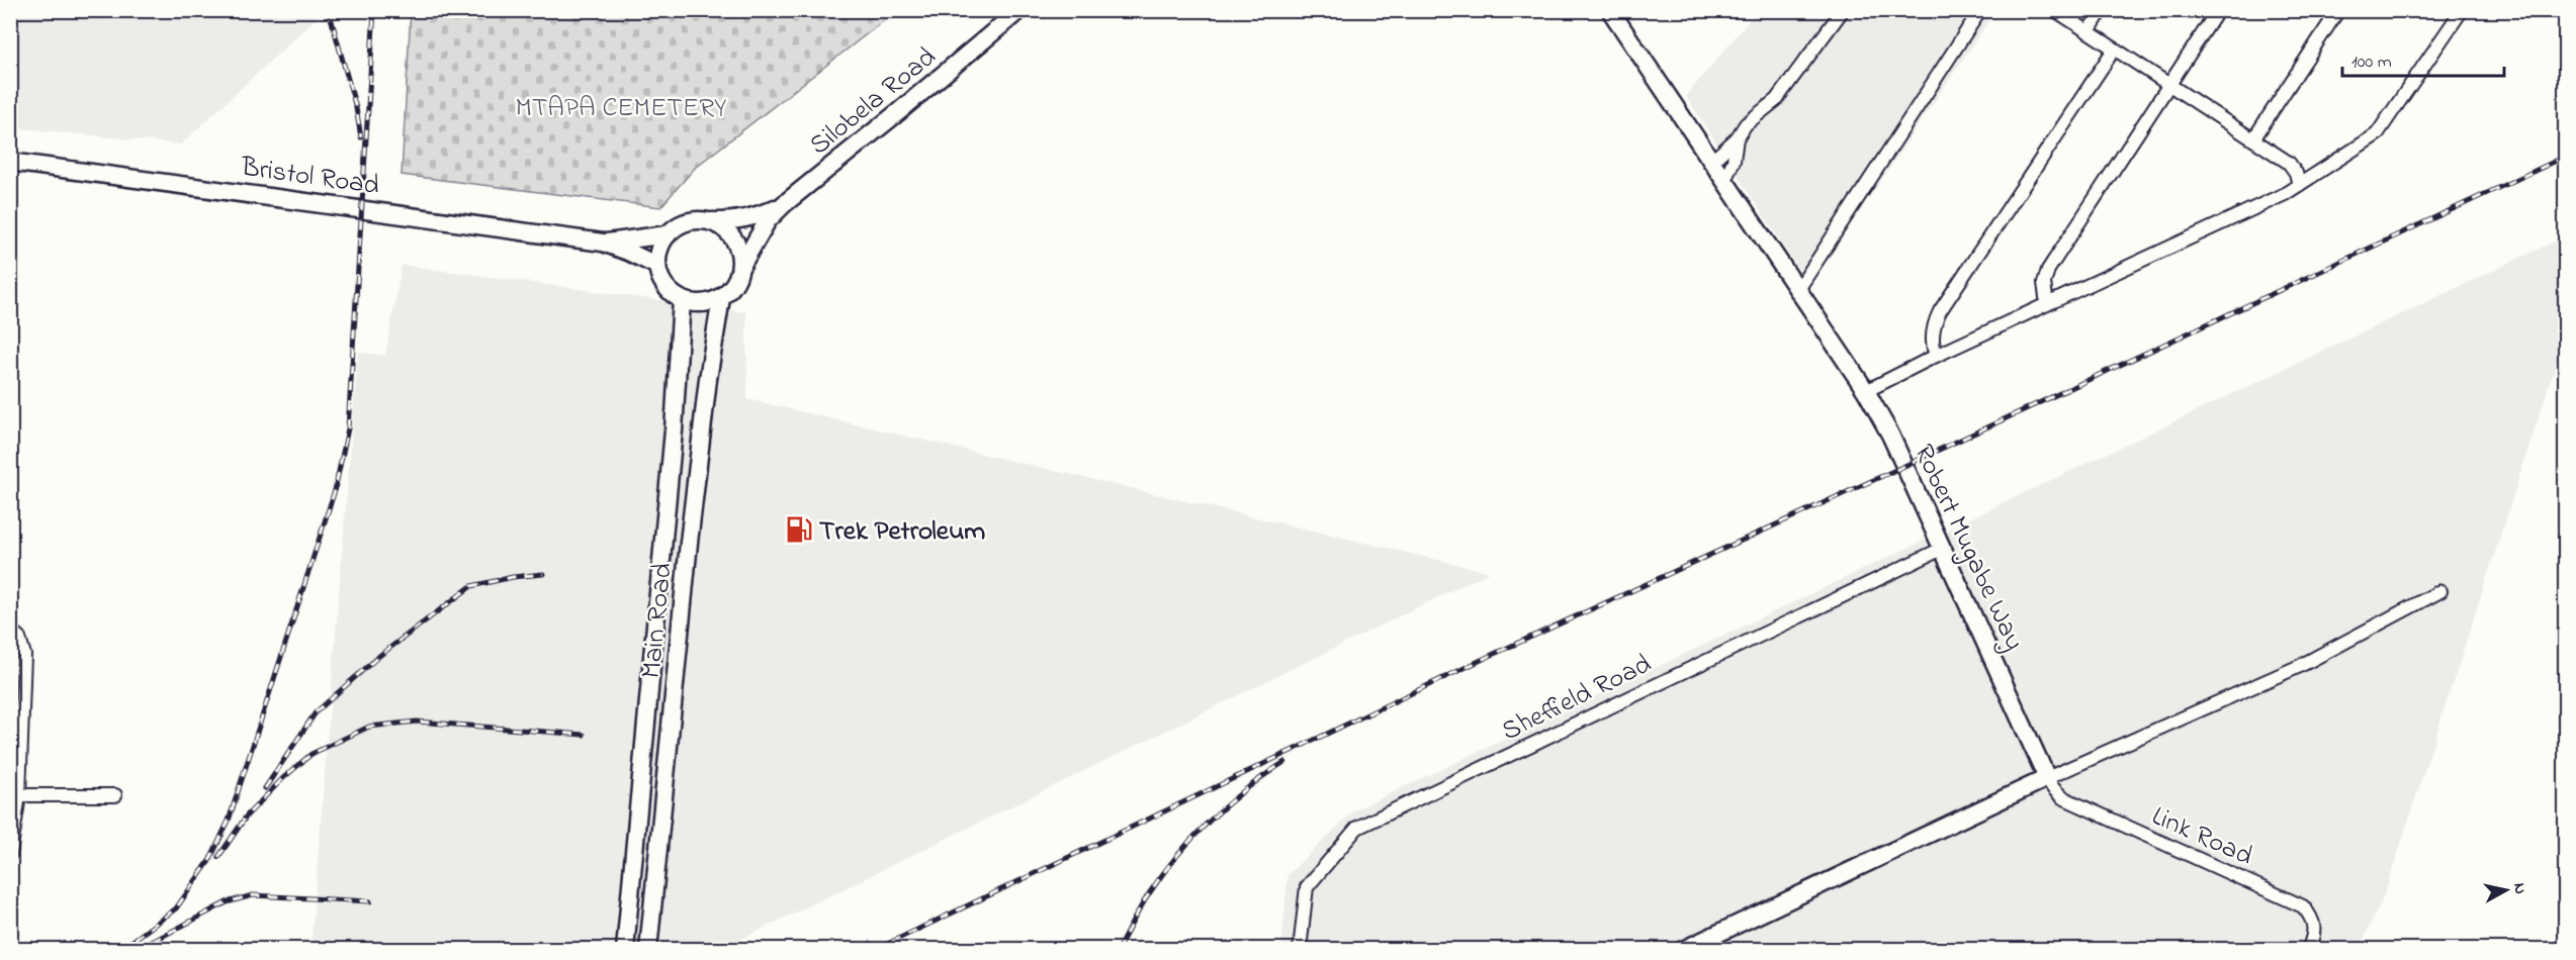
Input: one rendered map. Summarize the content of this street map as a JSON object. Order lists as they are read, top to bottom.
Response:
{
  "streets": {
    "main road": [
      "Silobela Road",
      "Bristol Road",
      "Robert Mugabe Way",
      "Main Road"
    ],
    "street": ["Sheffield Road", "Link Road"]
  },
  "crossings": [
    ["Silobela Road", "Bristol Road"],
    ["Silobela Road", "Main Road"],
    ["Bristol Road", "Main Road"],
    ["Robert Mugabe Way", "Sheffield Road"],
    ["Robert Mugabe Way", "Link Road"]
  ],
  "parks": ["MTAPA CEMETERY"],
  "places": {
    "fuel station": ["Trek Petroleum"]
  },
  "scale_bar": "100 m",
  "north": "right"
}
